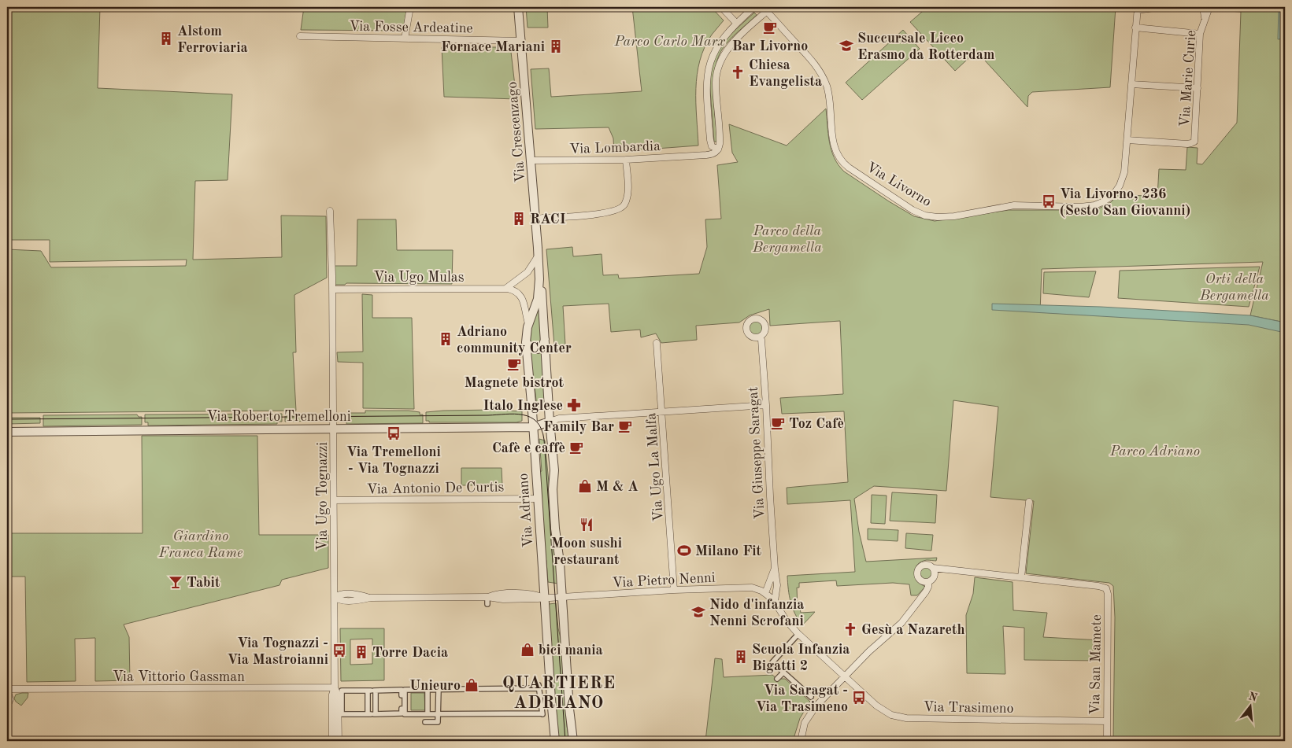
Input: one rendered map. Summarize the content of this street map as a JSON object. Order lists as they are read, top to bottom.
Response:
{
  "streets": {
    "street": [
      "Via Fosse Ardeatine",
      "Via Marie Curie",
      "Via Crescenzago",
      "Via Lombardia",
      "Via Livorno",
      "Via Ugo Mulas",
      "Via Roberto Tremelloni",
      "Via Giuseppe Saragat",
      "Via Ugo La Malfa",
      "Via Antonio De Curtis",
      "Via Ugo Tognazzi",
      "Via Adriano",
      "Via Pietro Nenni",
      "Via San Mamete",
      "Via Vittorio Gassman",
      "Via Trasimeno"
    ]
  },
  "crossings": [
    ["Via Fosse Ardeatine", "Via Crescenzago"],
    ["Via Marie Curie", "Via Livorno"],
    ["Via Crescenzago", "Via Lombardia"],
    ["Via Crescenzago", "Via Adriano"],
    ["Via Ugo Mulas", "Via Ugo Tognazzi"],
    ["Via Roberto Tremelloni", "Via Ugo Tognazzi"],
    ["Via Roberto Tremelloni", "Via Adriano"],
    ["Via Giuseppe Saragat", "Via Pietro Nenni"],
    ["Via Ugo La Malfa", "Via Pietro Nenni"],
    ["Via Antonio De Curtis", "Via Ugo Tognazzi"],
    ["Via Antonio De Curtis", "Via Adriano"],
    ["Via Ugo Tognazzi", "Via Pietro Nenni"],
    ["Via Ugo Tognazzi", "Via Vittorio Gassman"],
    ["Via Adriano", "Via Pietro Nenni"],
    ["Via San Mamete", "Via Trasimeno"]
  ],
  "districts": ["QUARTIERE ADRIANO"],
  "parks": [
    "Parco Carlo Marx",
    "Parco della Bergamella",
    "Orti della Bergamella",
    "Parco Adriano",
    "Giardino Franca Rame"
  ],
  "places": {
    "cafe": [
      "Bar Livorno",
      "Magnete bistrot",
      "Toz Cafè",
      "Family Bar",
      "Cafè e caffè"
    ],
    "building": [
      "Alstom Ferroviaria",
      "Fornace Mariani",
      "RACI",
      "Adriano community Center",
      "Torre Dacia",
      "Scuola Infanzia Bigatti 2"
    ],
    "school or university": ["Succursale Liceo Erasmo da Rotterdam", "Nido d'infanzia Nenni Scrofani"],
    "church": ["Chiesa Evangelista", "Gesù a Nazareth"],
    "bus stop": [
      "Via Livorno, 236 (Sesto San Giovanni)",
      "Via Tremelloni - Via Tognazzi",
      "Via Tognazzi - Via Mastroianni",
      "Via Saragat - Via Trasimeno"
    ],
    "pharmacy": ["Italo Inglese"],
    "shop": ["M & A", "bici mania", "Unieuro"],
    "restaurant": ["Moon sushi restaurant"],
    "sports": ["Milano Fit"],
    "bar": ["Tabit"]
  },
  "north": "top"
}
